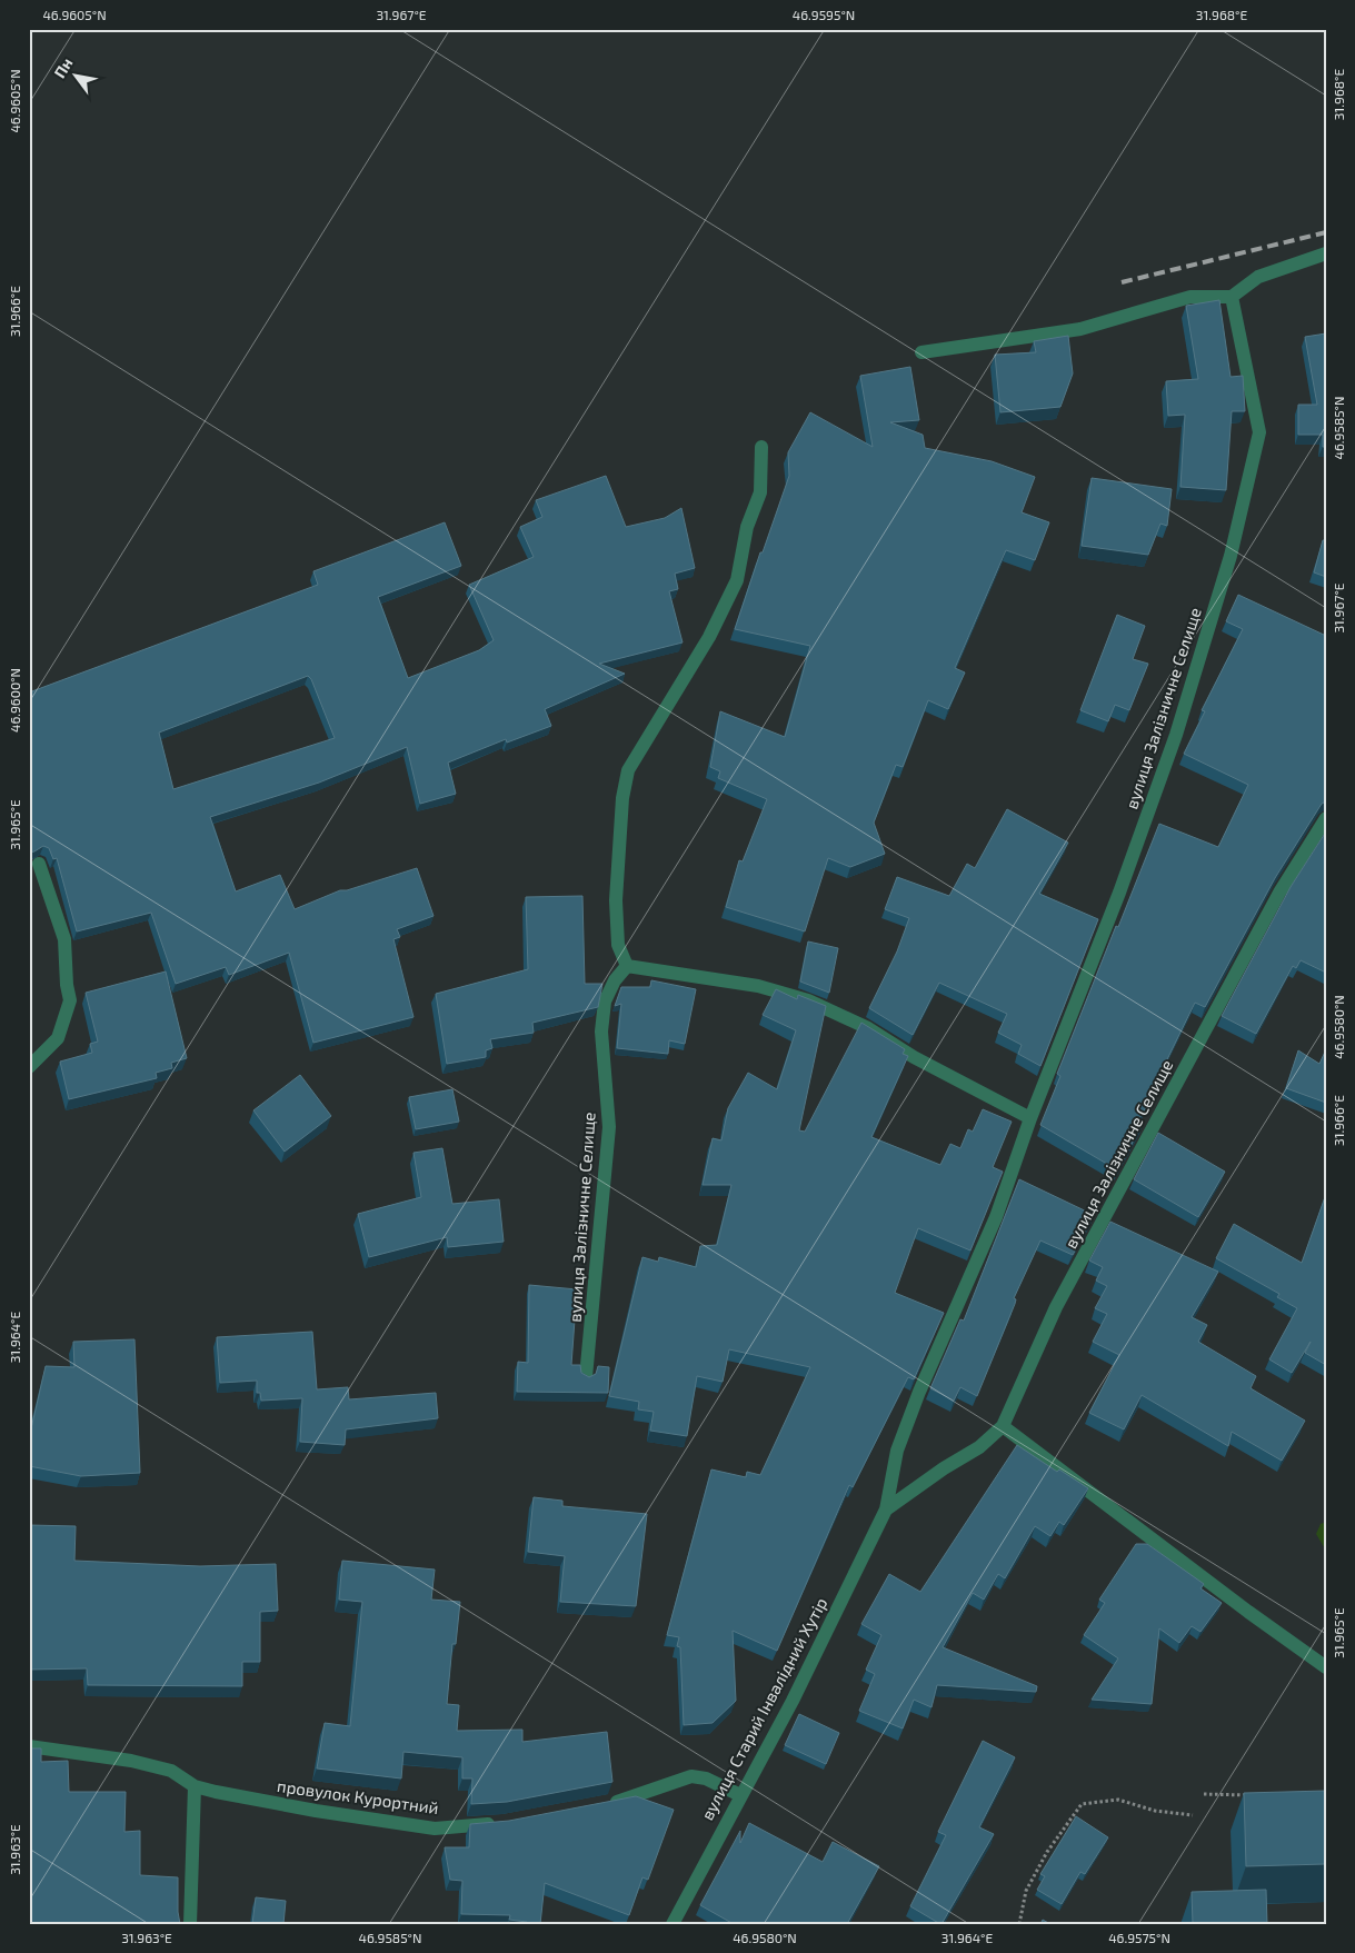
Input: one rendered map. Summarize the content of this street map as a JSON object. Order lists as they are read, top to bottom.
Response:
{
  "streets": {
    "street": ["вулиця Залізничне Селище", "вулиця Старий Інвалідний Хутір", "провулок Курортний"]
  },
  "crossings": [
    ["вулиця Залізничне Селище", "вулиця Старий Інвалідний Хутір"]
  ],
  "north": "top left",
  "coordinates": [
    "46.9605°N",
    "31.967°E",
    "46.9595°N",
    "31.968°E",
    "31.966°E",
    "46.9585°N",
    "46.9600°N",
    "31.965°E",
    "46.9580°N",
    "31.964°E",
    "31.963°E",
    "46.9575°N"
  ]
}
